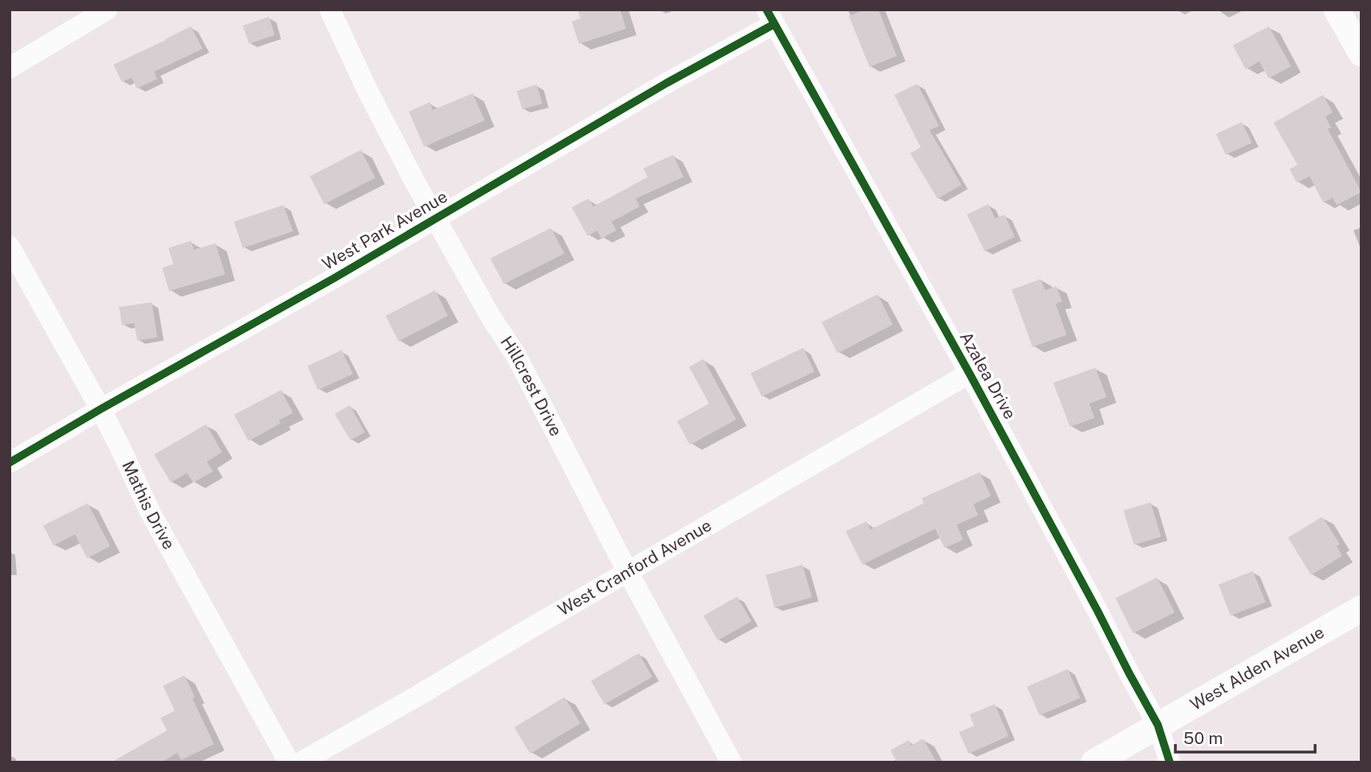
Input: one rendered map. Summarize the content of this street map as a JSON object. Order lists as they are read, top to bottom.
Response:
{
  "streets": {
    "street": [
      "West Park Avenue",
      "Azalea Drive",
      "Hillcrest Drive",
      "Mathis Drive",
      "West Cranford Avenue",
      "West Alden Avenue"
    ]
  },
  "crossings": [
    ["West Park Avenue", "Azalea Drive"],
    ["West Park Avenue", "Hillcrest Drive"],
    ["West Park Avenue", "Mathis Drive"],
    ["Azalea Drive", "West Cranford Avenue"],
    ["Azalea Drive", "West Alden Avenue"],
    ["Hillcrest Drive", "West Cranford Avenue"]
  ],
  "scale_bar": "50 m"
}
